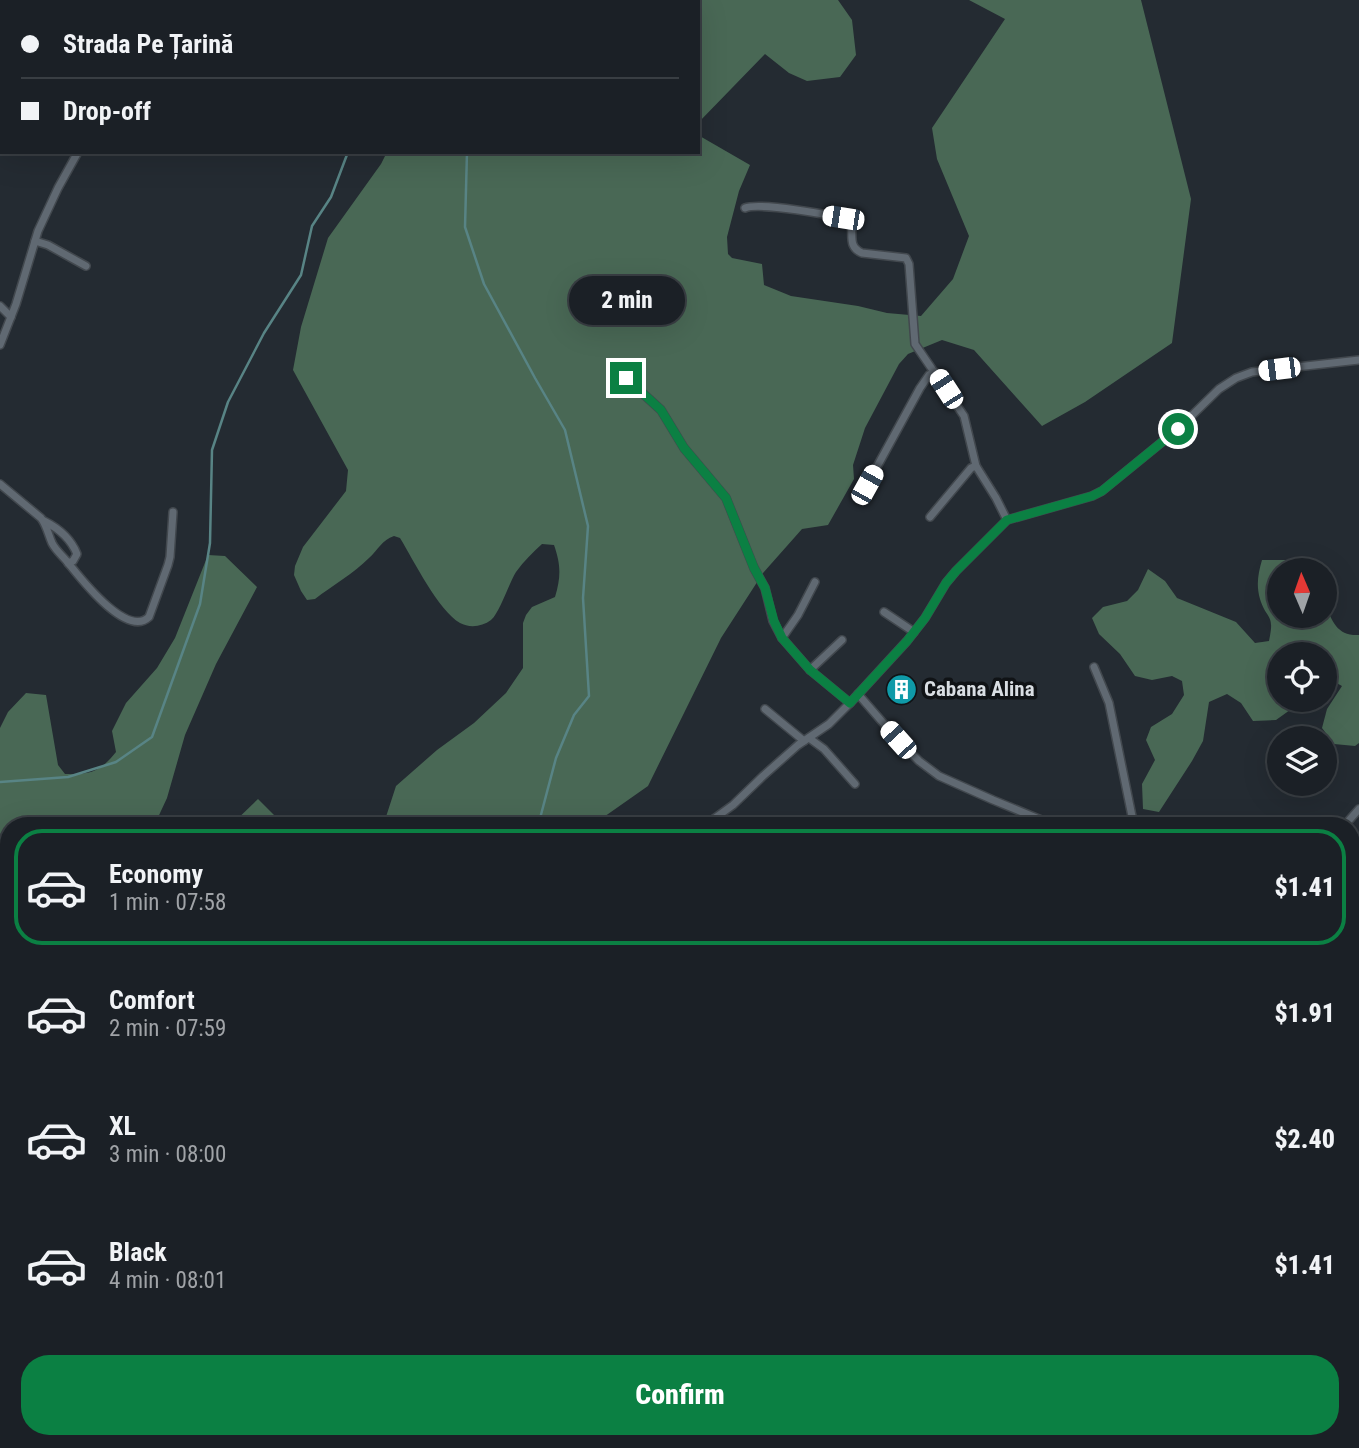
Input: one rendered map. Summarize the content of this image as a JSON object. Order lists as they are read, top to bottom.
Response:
{
  "places": {
    "building": ["Cabana Alina"]
  },
  "north": "top",
  "page": {
    "banner": ["Strada Pe Țarină", "Drop-off"],
    "bubble": "2 min",
    "list": [
      {
        "name": "Economy",
        "note": "1 min · 07:58",
        "value": "$1.41"
      },
      {
        "name": "Comfort",
        "note": "2 min · 07:59",
        "value": "$1.91"
      },
      {
        "name": "XL",
        "note": "3 min · 08:00",
        "value": "$2.40"
      },
      {
        "name": "Black",
        "note": "4 min · 08:01",
        "value": "$1.41"
      }
    ],
    "buttons": "Confirm"
  }
}
